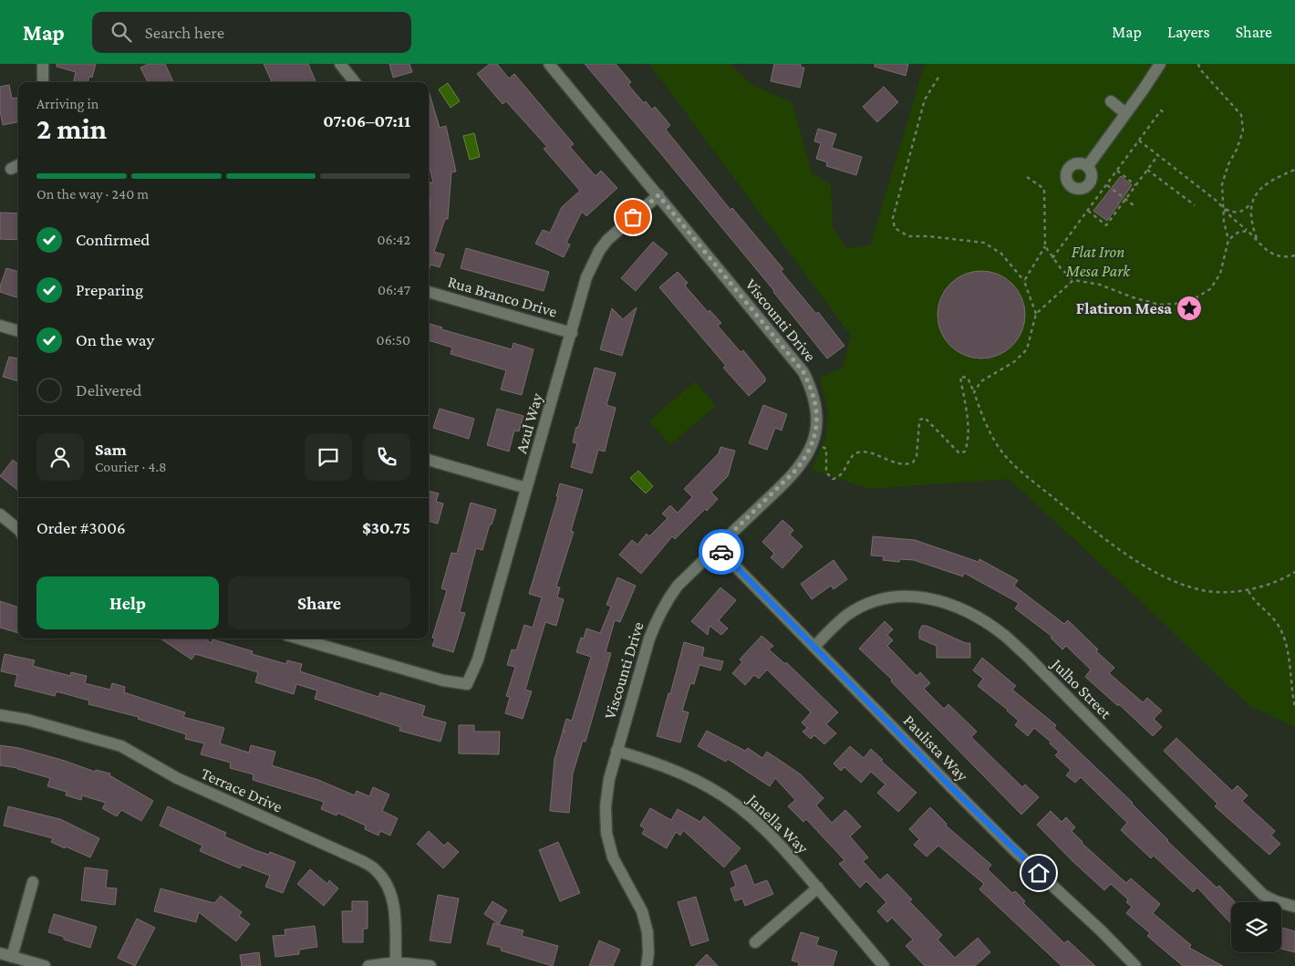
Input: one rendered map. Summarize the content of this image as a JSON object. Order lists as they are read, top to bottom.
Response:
{
  "streets": {
    "street": [
      "Rua Branco Drive",
      "Viscounti Drive",
      "Azul Way",
      "Julho Street",
      "Paulista Way",
      "Terrace Drive",
      "Janella Way"
    ]
  },
  "crossings": [
    ["Rua Branco Drive", "Azul Way"],
    ["Viscounti Drive", "Azul Way"],
    ["Viscounti Drive", "Paulista Way"],
    ["Viscounti Drive", "Janella Way"],
    ["Julho Street", "Paulista Way"]
  ],
  "parks": ["Flat Iron Mesa Park"],
  "places": {
    "place": ["Flatiron Mesa"]
  },
  "page": {
    "header": "Map",
    "search": "Search here",
    "nav": ["Map", "Layers", "Share"],
    "heading": ["2 min", "Arriving in", "07:06–07:11"],
    "panel": [
      "Sam",
      "Courier · 4.8",
      "Order #3006",
      "$30.75"
    ],
    "bar": "On the way · 240 m",
    "list": [
      ["Confirmed", "06:42"],
      ["Preparing", "06:47"],
      ["On the way", "06:50"],
      "Delivered"
    ],
    "buttons": ["Help", "Share"]
  }
}
